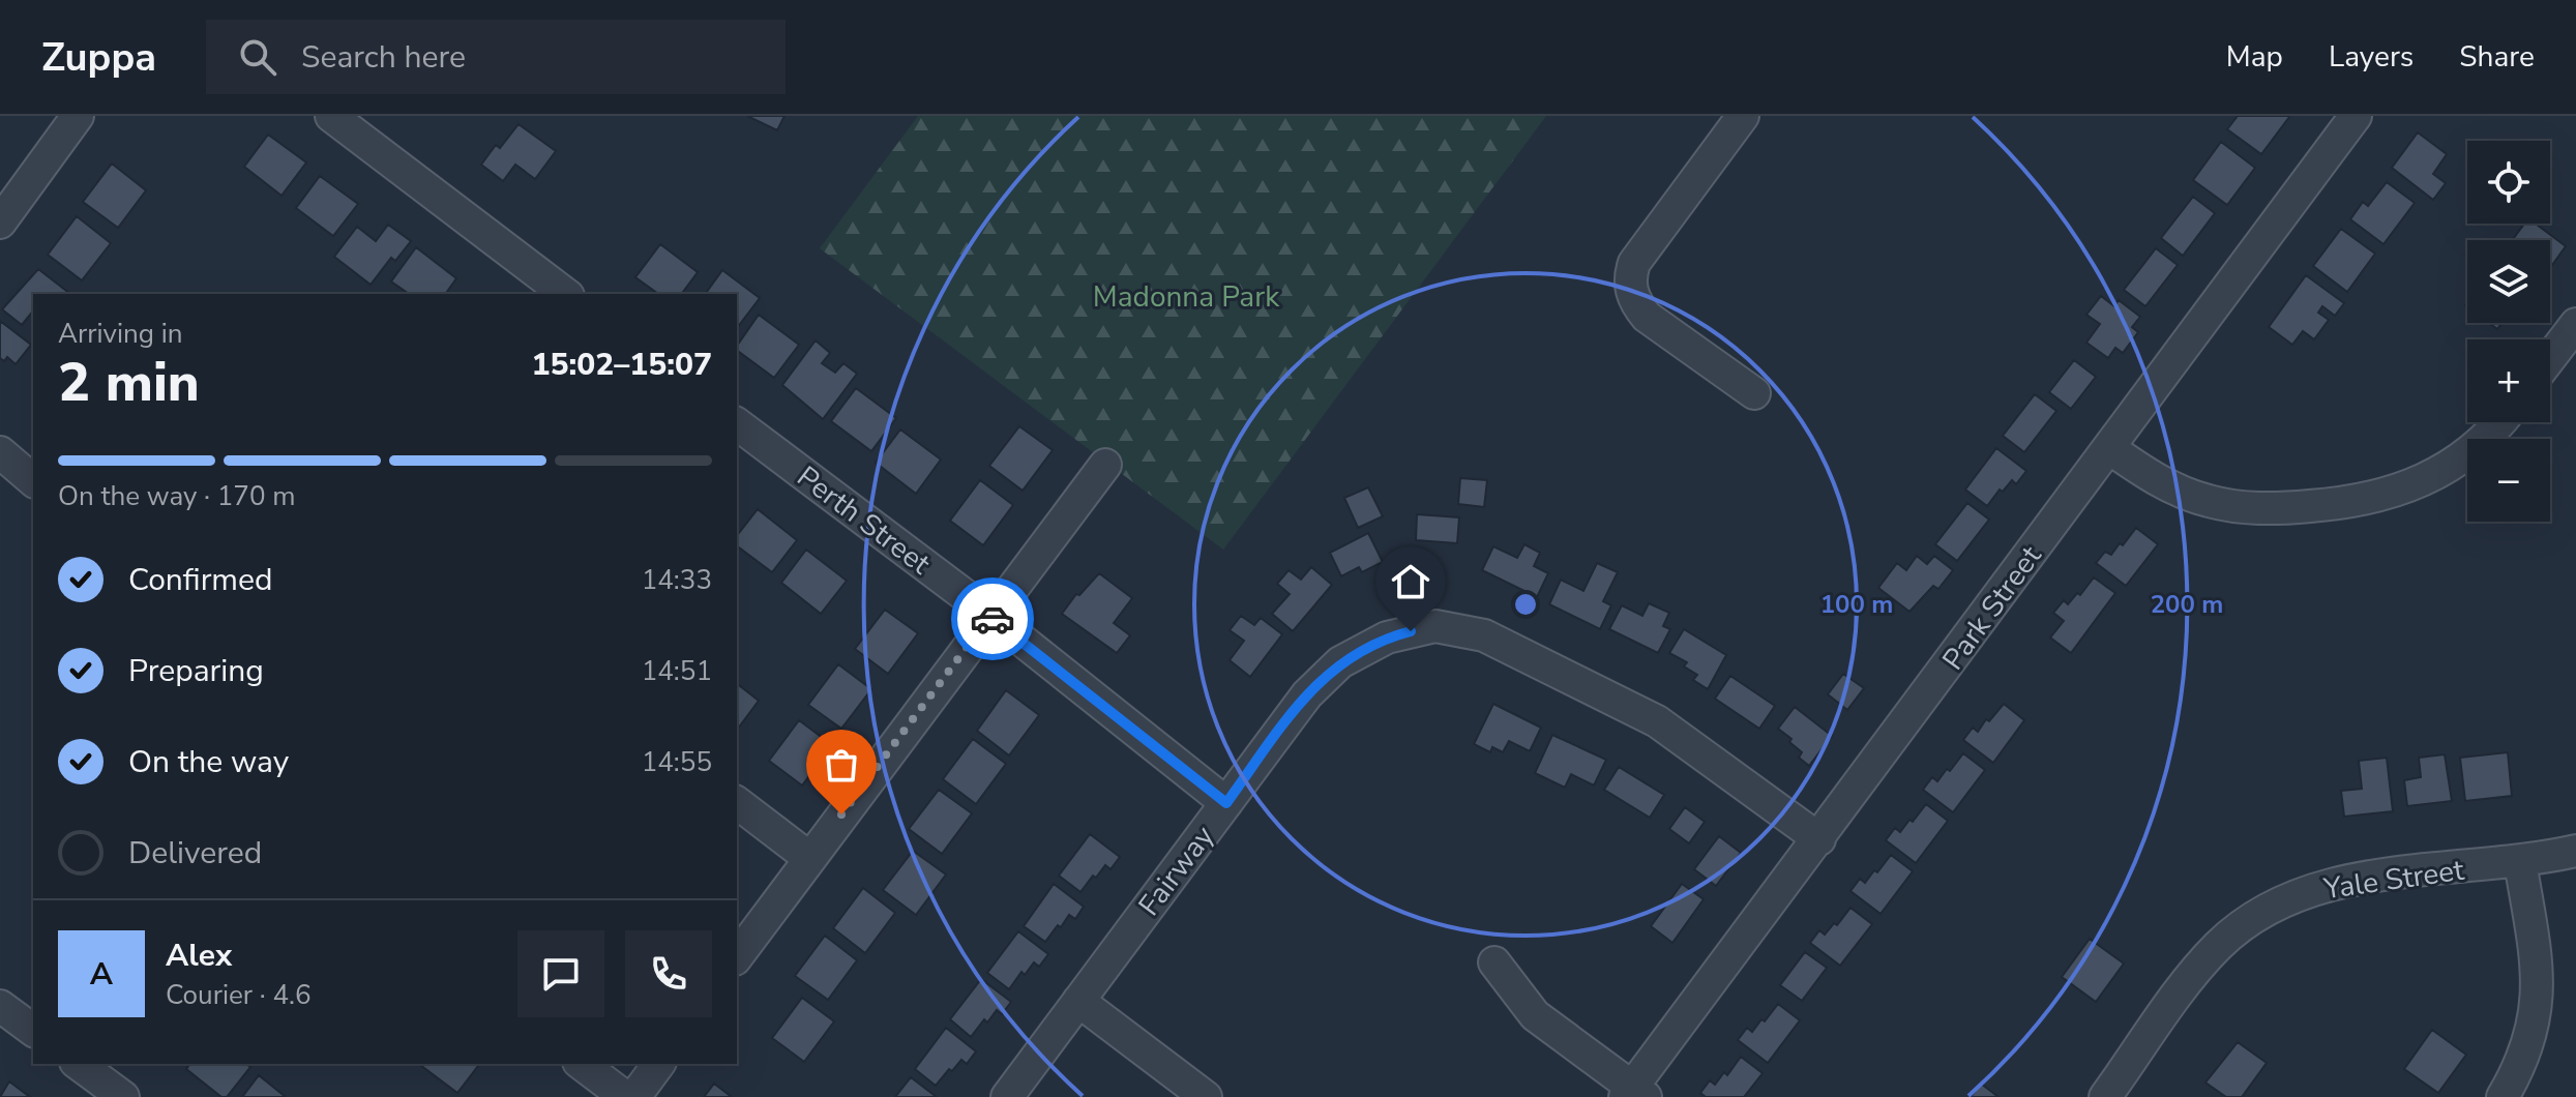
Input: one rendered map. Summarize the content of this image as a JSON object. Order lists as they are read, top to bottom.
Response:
{
  "streets": {
    "street": [
      "Perth Street",
      "Park Street",
      "Fairway",
      "Yale Street"
    ]
  },
  "crossings": [
    ["Perth Street", "Fairway"],
    ["Park Street", "Fairway"]
  ],
  "parks": ["Madonna Park"],
  "page": {
    "header": "Zuppa",
    "search": "Search here",
    "nav": ["Map", "Layers", "Share"],
    "map_buttons": ["+", "−"],
    "heading": ["2 min", "Arriving in", "15:02–15:07"],
    "panel": ["Alex", "Courier · 4.6"],
    "bar": "On the way · 170 m",
    "list": [
      ["Confirmed", "14:33"],
      ["Preparing", "14:51"],
      ["On the way", "14:55"],
      "Delivered"
    ],
    "round": "A"
  },
  "rings": ["100 m", "200 m"]
}
